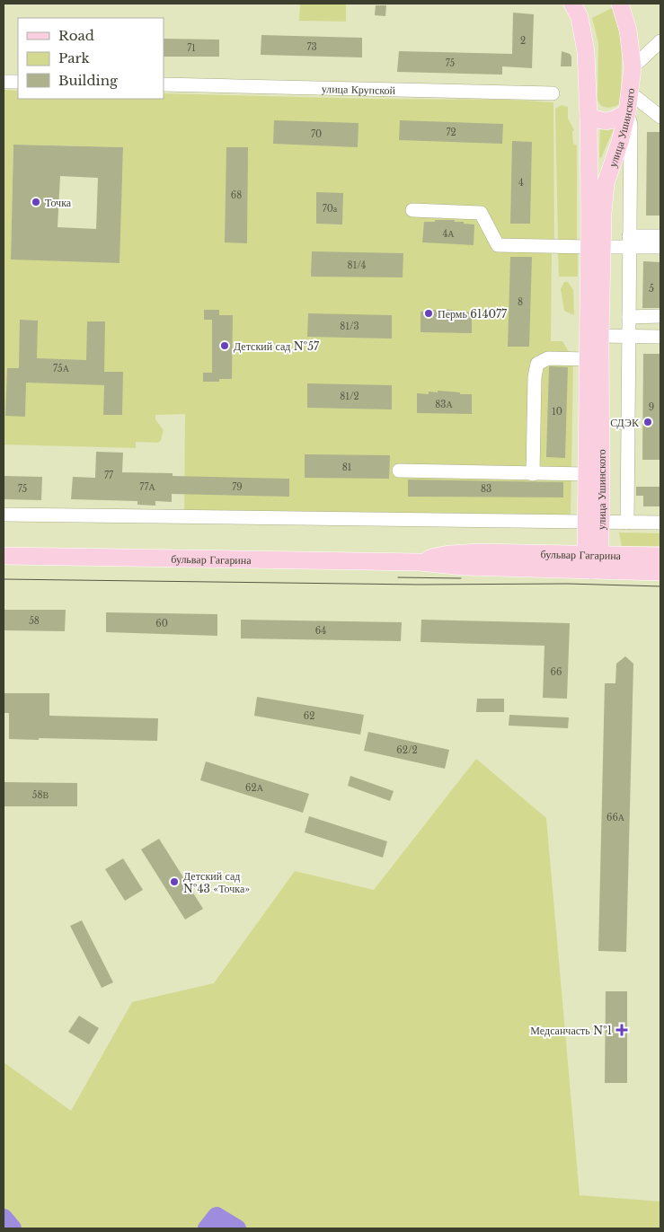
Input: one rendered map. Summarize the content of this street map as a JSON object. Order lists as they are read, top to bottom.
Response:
{
  "streets": {
    "main road": ["улица Ушинского", "бульвар Гагарина"],
    "street": ["улица Крупской"]
  },
  "crossings": [
    ["улица Ушинского", "бульвар Гагарина"]
  ],
  "places": {
    "other": [
      "Точка",
      "Пермь 614077",
      "Детский сад №57",
      "СДЭК",
      "Детский сад №43 «Точка»"
    ],
    "health": ["Медсанчасть №1"]
  },
  "house_numbers": [
    "2",
    "73",
    "71",
    "75",
    "72",
    "70",
    "4",
    "68",
    "70а",
    "4А",
    "81/4",
    "5",
    "8",
    "81/3",
    "75А",
    "81/2",
    "83А",
    "9",
    "10",
    "81",
    "77",
    "77А",
    "79",
    "75",
    "83",
    "58",
    "60",
    "64",
    "66",
    "62",
    "62/2",
    "62А",
    "58В",
    "66А"
  ],
  "legend": ["Road", "Park", "Building"]
}
